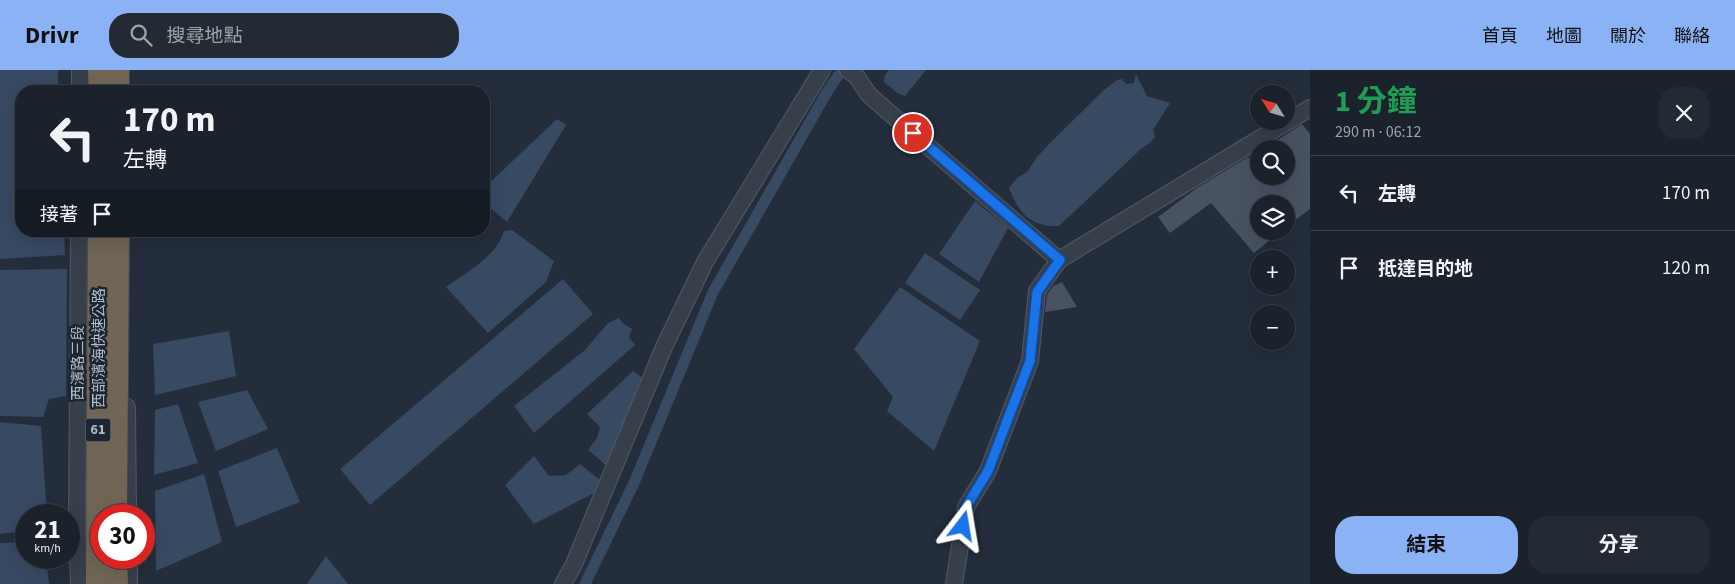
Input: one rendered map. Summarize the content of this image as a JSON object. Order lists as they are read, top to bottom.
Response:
{
  "streets": {
    "highway": ["西部濱海快速公路", "61"],
    "street": ["西濱路三段"]
  },
  "north": "top left",
  "page": {
    "header": "Drivr",
    "search": "搜尋地點",
    "nav": [
      "首頁",
      "地圖",
      "關於",
      "聯絡"
    ],
    "heading": ["1 分鐘", "290 m · 06:12"],
    "map_buttons": ["+", "−"],
    "turn": ["170 m", "左轉"],
    "list": [
      {
        "name": "左轉",
        "value": "170 m"
      },
      {
        "name": "抵達目的地",
        "value": "120 m"
      }
    ],
    "then": "接著",
    "speed": "21 km/h",
    "limit": "30",
    "buttons": ["結束", "分享"]
  }
}
